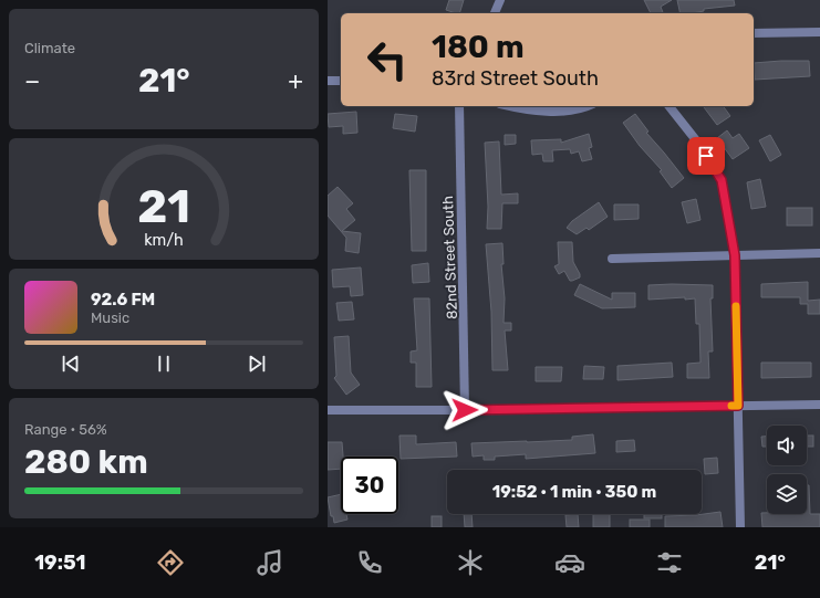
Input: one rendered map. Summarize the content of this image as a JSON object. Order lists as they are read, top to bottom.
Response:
{
  "streets": {
    "street": ["82nd Street South"]
  },
  "page": {
    "tile": [
      "Climate",
      ["Range · 56%", "280 km"]
    ],
    "turn": ["180 m", "83rd Street South"],
    "heat": ["−", "21°", "+"],
    "song": ["92.6 FM", "Music"],
    "limit": "30",
    "trip": "19:52 · 1 min · 350 m",
    "tabs": ["19:51", "21°"],
    "gauge": ["21", "km/h"]
  }
}
